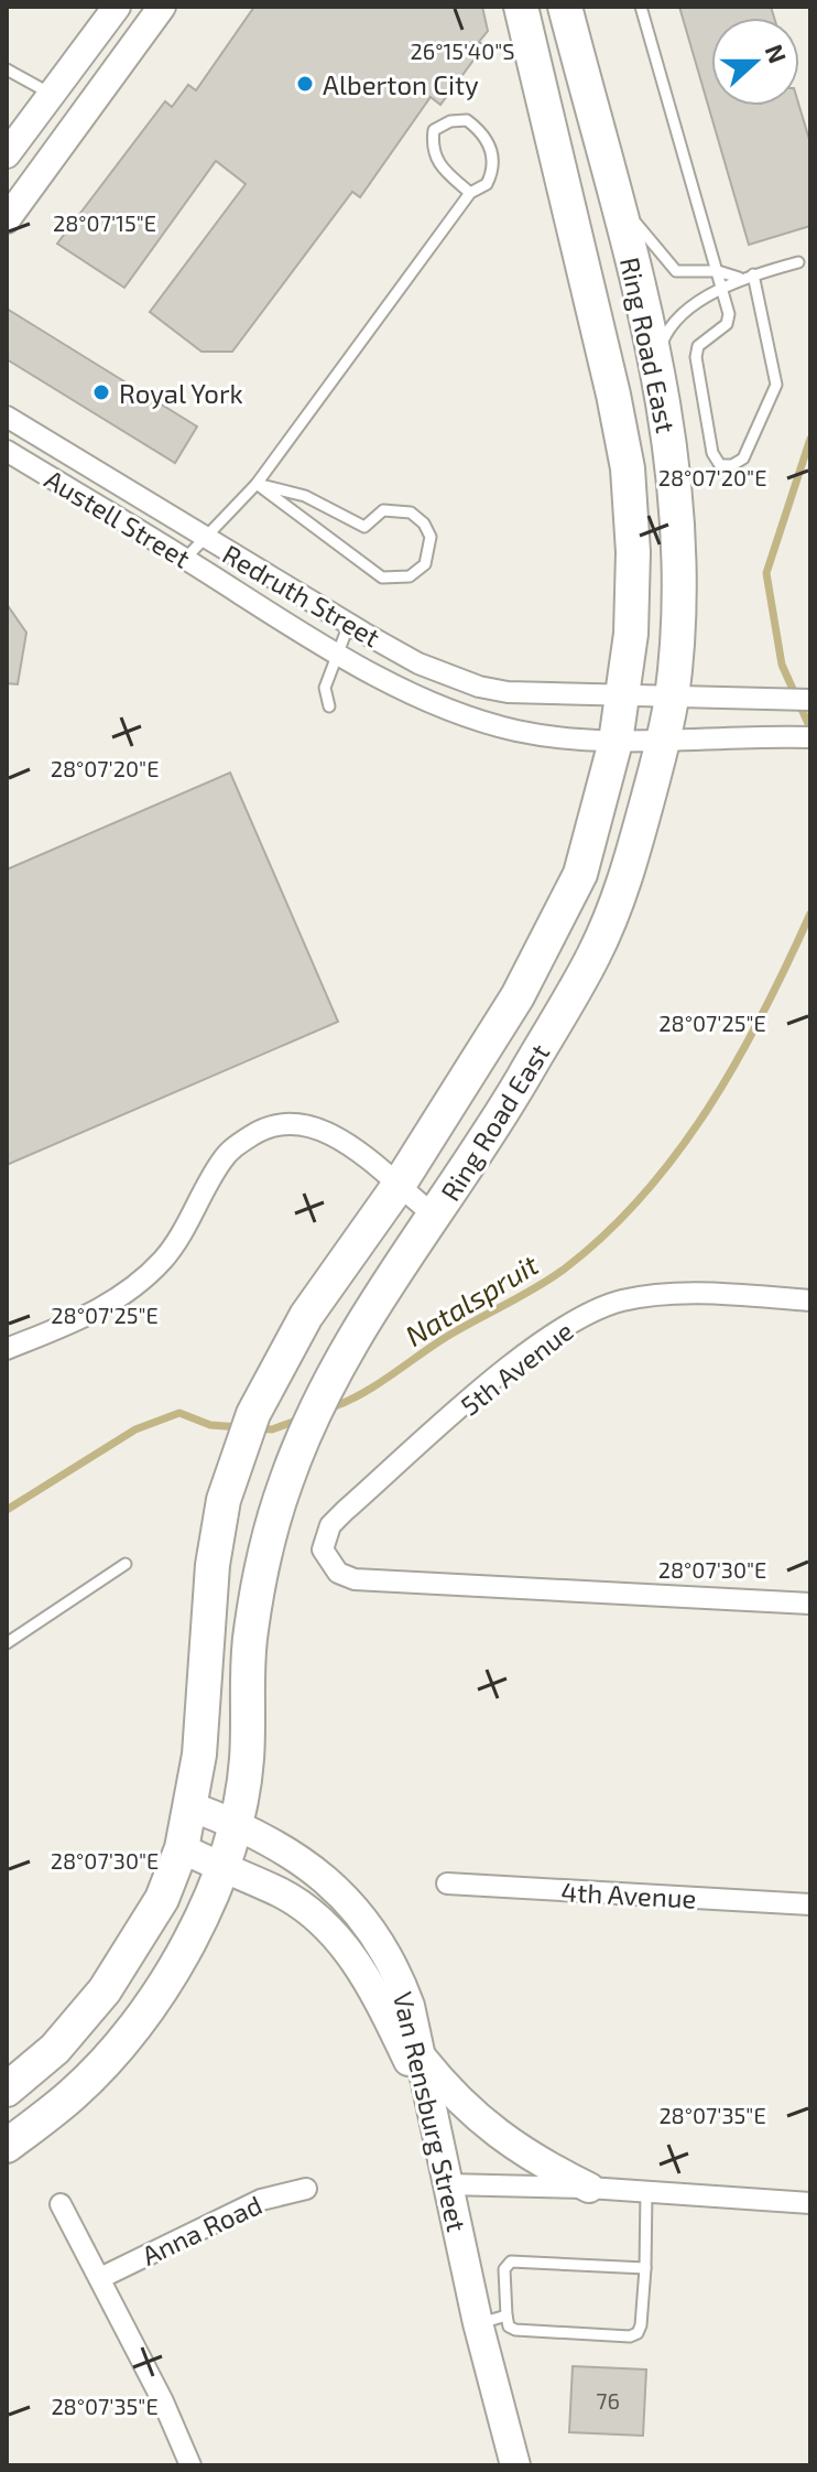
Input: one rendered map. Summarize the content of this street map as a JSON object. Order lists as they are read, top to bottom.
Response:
{
  "streets": {
    "main road": ["Ring Road East", "Van Rensburg Street"],
    "street": [
      "Austell Street",
      "Redruth Street",
      "5th Avenue",
      "4th Avenue",
      "Anna Road"
    ]
  },
  "crossings": [
    ["Ring Road East", "Austell Street"],
    ["Ring Road East", "Redruth Street"],
    ["Ring Road East", "Van Rensburg Street"]
  ],
  "water": ["Natalspruit"],
  "places": ["Alberton City", "Royal York"],
  "house_numbers": ["76"],
  "north": "right",
  "coordinates": [
    "26°15'40\"S",
    "28°07'15\"E",
    "28°07'20\"E",
    "28°07'25\"E",
    "28°07'30\"E",
    "28°07'35\"E"
  ]
}
